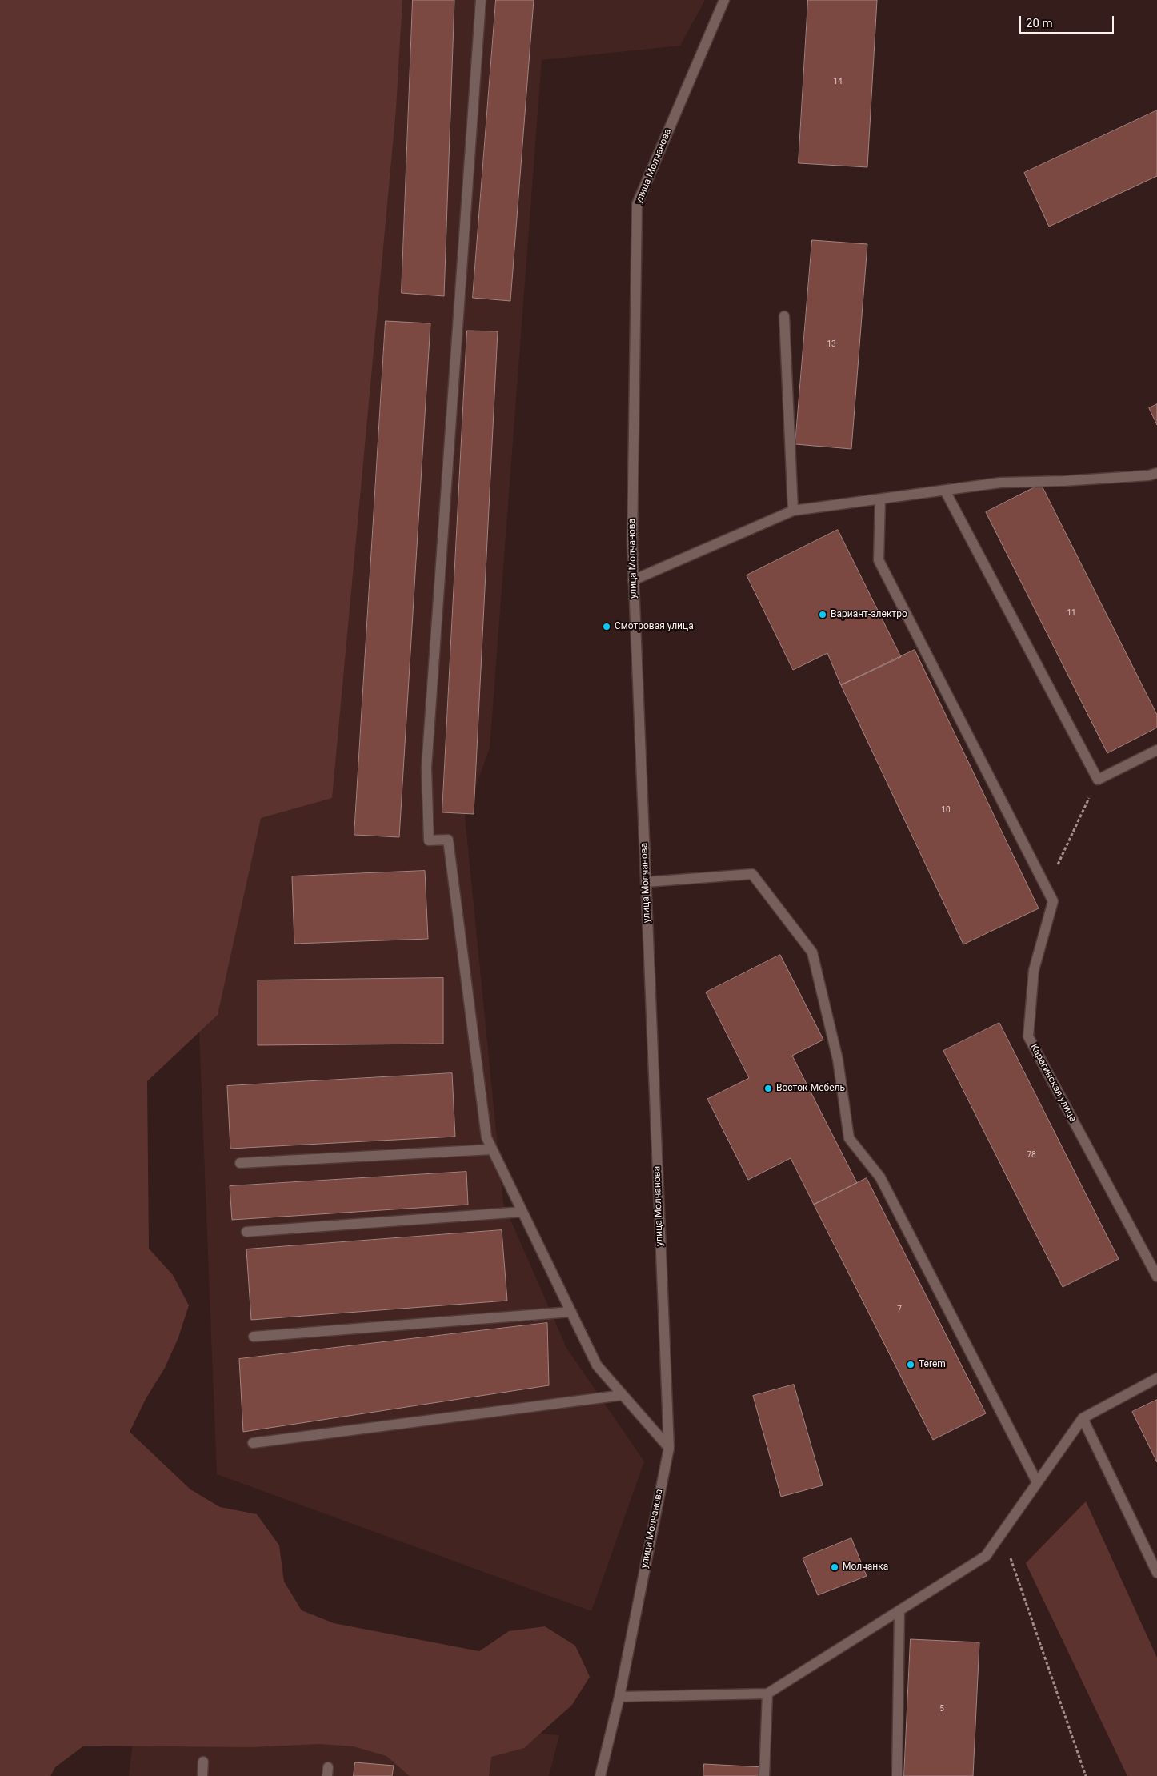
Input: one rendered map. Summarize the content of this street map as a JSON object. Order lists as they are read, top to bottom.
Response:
{
  "streets": {
    "street": ["улица Молчанова", "Карагинская улица"]
  },
  "places": [
    "Вариант-электро",
    "Смотровая улица",
    "Восток-Мебель",
    "Terem",
    "Молчанка"
  ],
  "house_numbers": [
    "14",
    "13",
    "11",
    "10",
    "78",
    "7",
    "5"
  ],
  "scale_bar": "20 m"
}
